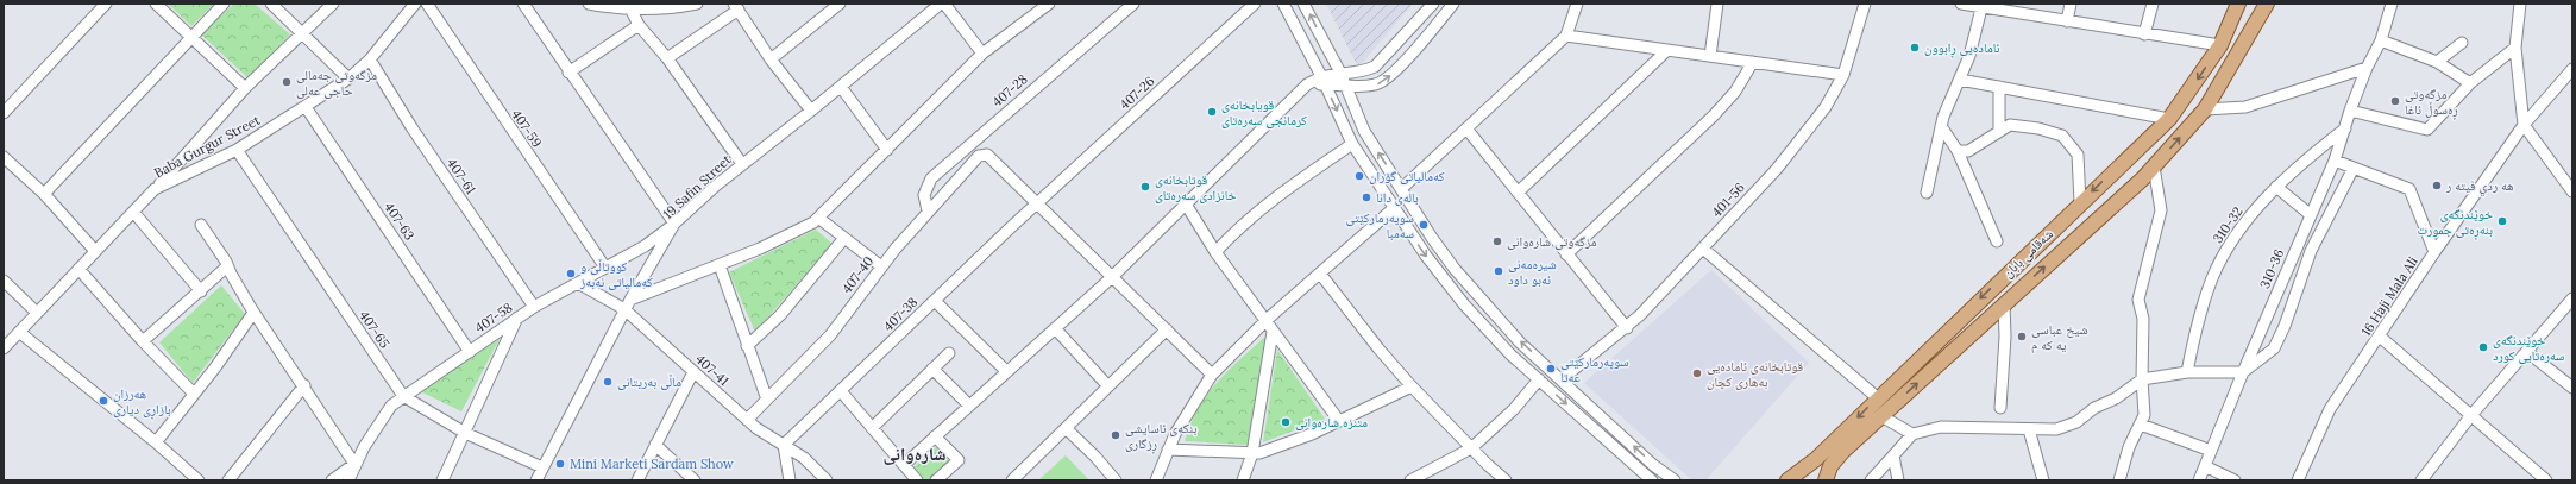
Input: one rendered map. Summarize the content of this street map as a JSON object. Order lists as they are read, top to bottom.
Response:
{
  "streets": {
    "main road": ["شەقامی بابان"],
    "street": [
      "407-28",
      "407-26",
      "407-59",
      "Baba Gurgur Street",
      "407-61",
      "19 Safin Street",
      "401-56",
      "407-63",
      "310-32",
      "310-36",
      "407-40",
      "16 Haji Mala Ali",
      "407-38",
      "407-58",
      "407-65",
      "407-41"
    ]
  },
  "crossings": [
    ["407-28", "407-40"],
    ["407-26", "407-40"],
    ["407-26", "407-38"],
    ["407-59", "407-58"],
    ["Baba Gurgur Street", "407-61"],
    ["Baba Gurgur Street", "407-63"],
    ["Baba Gurgur Street", "407-65"],
    ["407-61", "407-58"],
    ["19 Safin Street", "407-58"],
    ["19 Safin Street", "407-65"],
    ["19 Safin Street", "407-41"],
    ["407-63", "407-58"],
    ["310-32", "310-36"],
    ["407-40", "407-38"],
    ["407-40", "407-41"],
    ["407-38", "407-41"],
    ["407-58", "407-65"],
    ["407-58", "407-41"]
  ],
  "districts": ["شارەوانی"],
  "places": [
    "ئامادەیی ڕابوون",
    "مزگەوتی جەمالی حاجی عەلی",
    "مزگەوتی ڕەسوڵ ئاغا",
    "قویابخانەی کرمانجی سەرەتای",
    "کەمالیاتی گۆران",
    "هه ردي فيته ر",
    "قوتابخانەی خانزادی سەرەتای",
    "بالەی دانا",
    "خوێندنگەی بنەڕەتی جمورت",
    "سوپەرمارکێتی سەمبا",
    "مزگەوتی شارەوانی",
    "شیرەمەنی ئەبو داود",
    "کووتاڵی و کەمالیاتی نەبەز",
    "شیخ عباسی یه که م",
    "خوێندنگەی سەرەتایی کورد",
    "سوپەرمارکێتی عەتا",
    "قوتابخانەی ئامادەیی بەهاری کچان",
    "ماڵی بەریتانی",
    "هەرزان بازاڕی دیاری",
    "متنزه شارەوانی",
    "بنکەی ئاسایشی ڕزگاری",
    "Mini Marketi Sardam Show"
  ]
}
